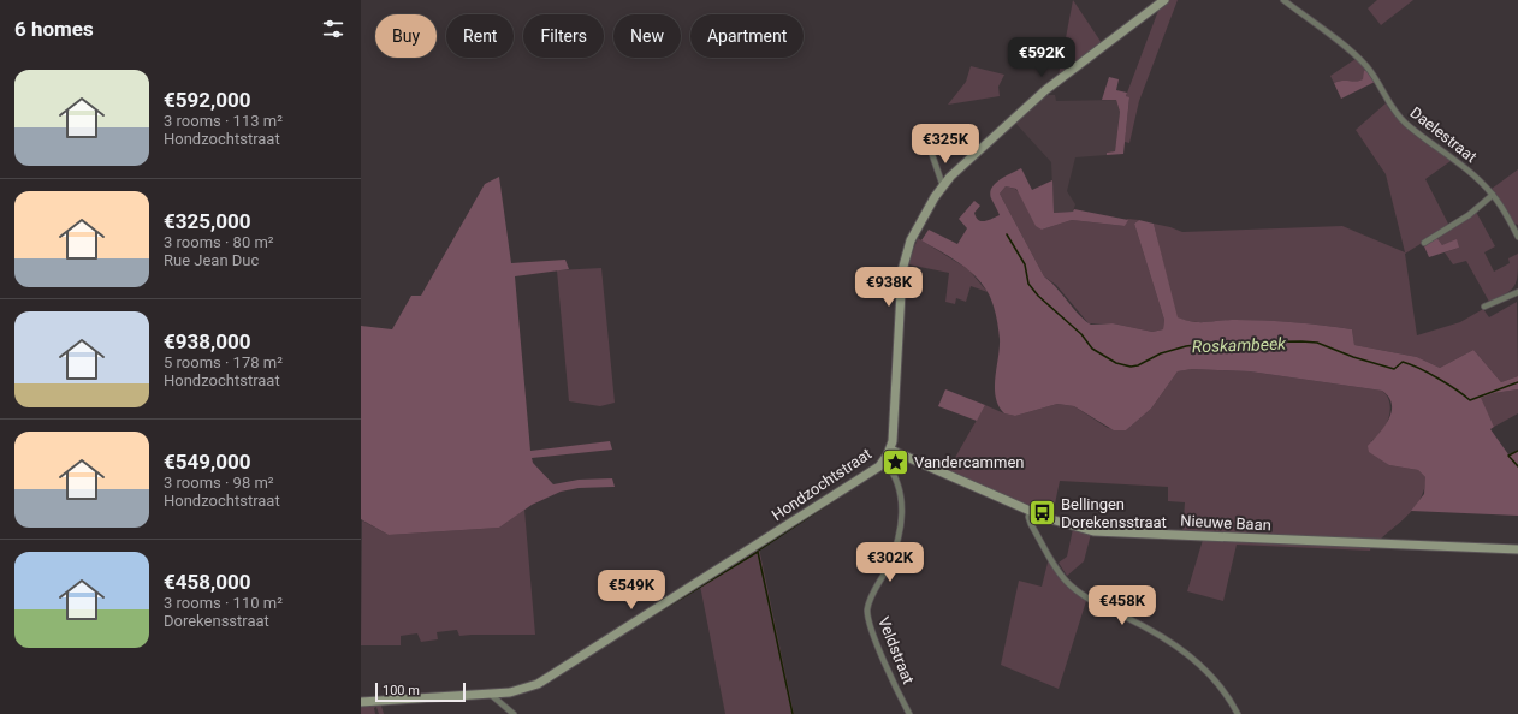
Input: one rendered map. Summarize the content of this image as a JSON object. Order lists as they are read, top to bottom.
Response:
{
  "streets": {
    "street": [
      "Daelestraat",
      "Hondzochtstraat",
      "Nieuwe Baan",
      "Veldstraat"
    ]
  },
  "crossings": [
    ["Hondzochtstraat", "Nieuwe Baan"],
    ["Hondzochtstraat", "Veldstraat"]
  ],
  "water": ["Roskambeek"],
  "places": {
    "place": ["Vandercammen"],
    "bus stop": ["Bellingen Dorekensstraat"]
  },
  "scale_bar": "100 m",
  "page": {
    "heading": "6 homes",
    "chip": [
      "Buy",
      "Rent",
      "Filters",
      "New",
      "Apartment"
    ],
    "price": [
      "€592K",
      "€325K",
      "€938K",
      "€302K",
      "€549K",
      "€458K"
    ],
    "list": [
      {
        "name": "€592,000",
        "note": "3 rooms · 113 m² · Hondzochtstraat"
      },
      {
        "name": "€325,000",
        "note": "3 rooms · 80 m² · Rue Jean Duc"
      },
      {
        "name": "€938,000",
        "note": "5 rooms · 178 m² · Hondzochtstraat"
      },
      {
        "name": "€549,000",
        "note": "3 rooms · 98 m² · Hondzochtstraat"
      },
      {
        "name": "€458,000",
        "note": "3 rooms · 110 m² · Dorekensstraat"
      }
    ],
    "scale": "100 m"
  }
}
